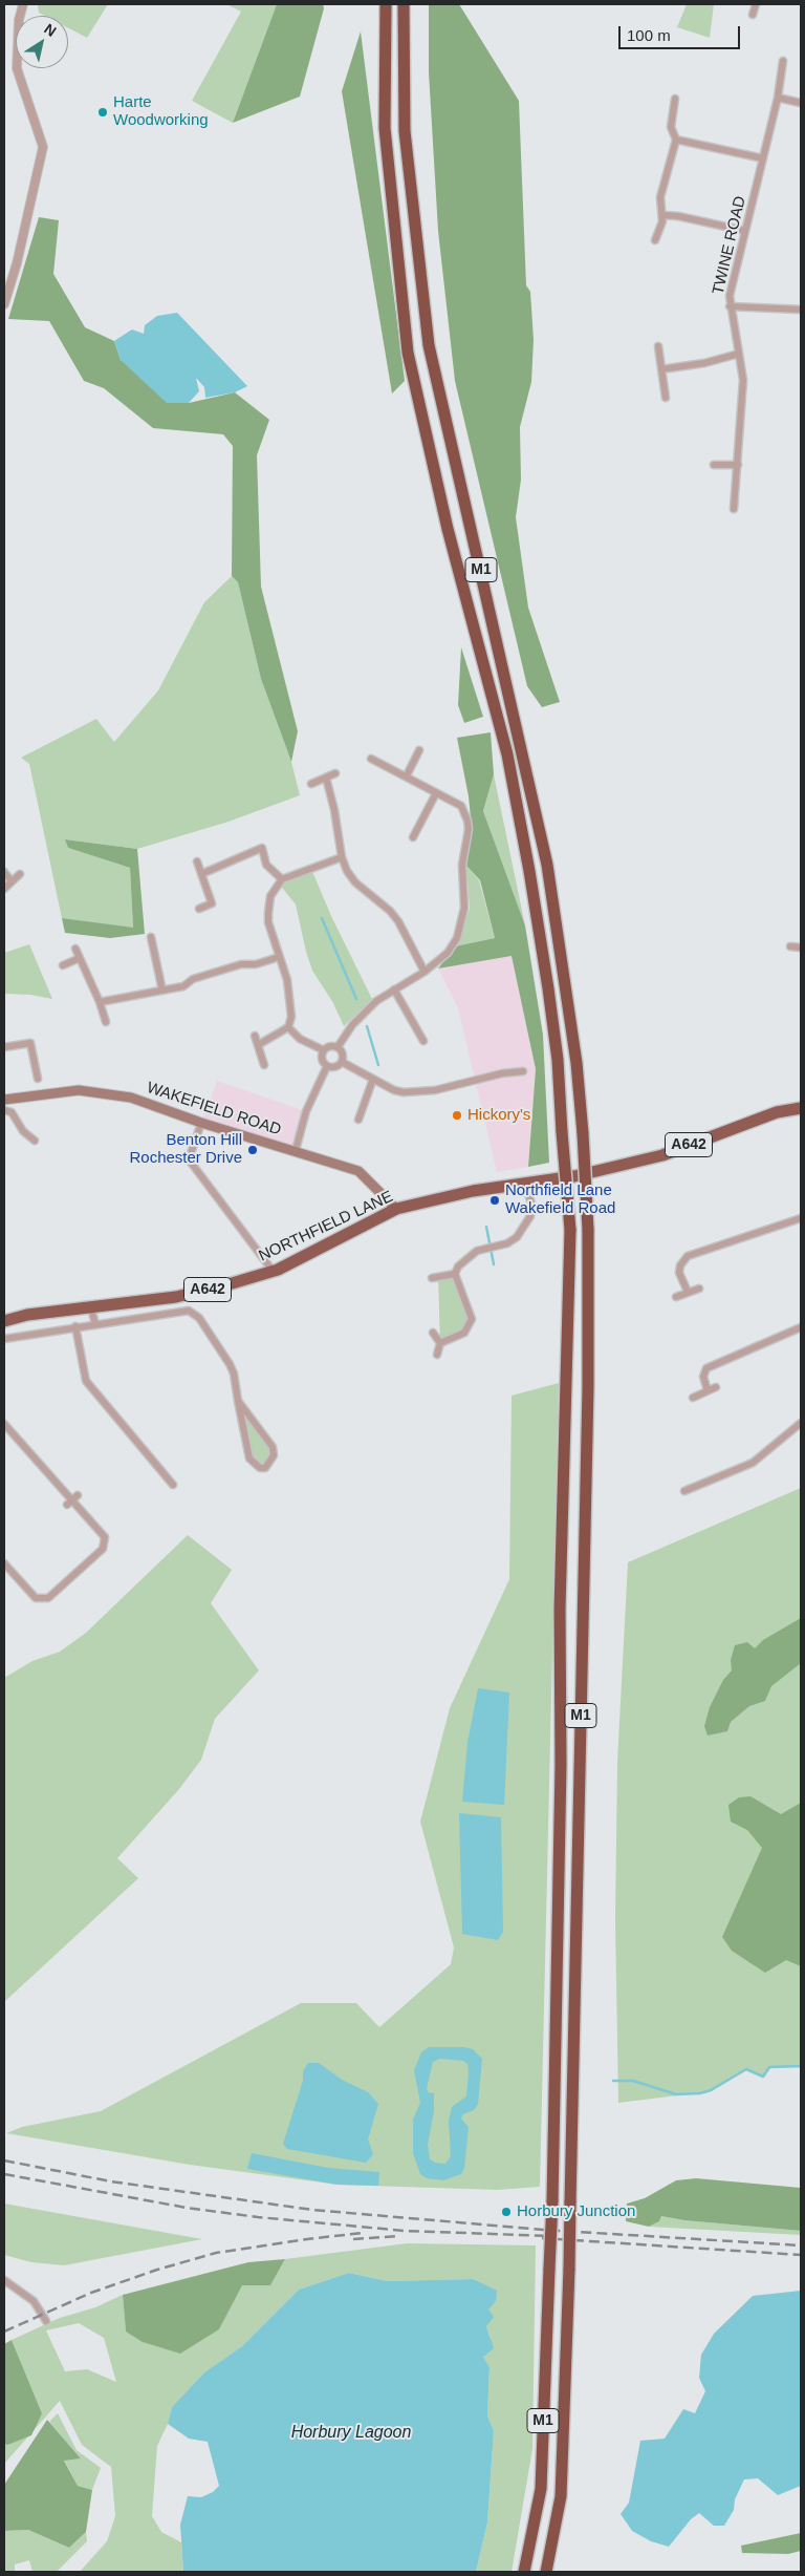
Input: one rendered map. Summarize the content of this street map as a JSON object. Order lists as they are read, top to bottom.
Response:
{
  "streets": {
    "highway": ["M1", "A642", "NORTHFIELD LANE"],
    "main road": ["WAKEFIELD ROAD"],
    "street": ["TWINE ROAD"]
  },
  "crossings": [
    ["WAKEFIELD ROAD", "NORTHFIELD LANE"]
  ],
  "water": ["Horbury Lagoon"],
  "places": [
    "Harte Woodworking",
    "Hickory's",
    "Benton Hill Rochester Drive",
    "Northfield Lane Wakefield Road",
    "Horbury Junction"
  ],
  "scale_bar": "100 m",
  "north": "top right"
}
